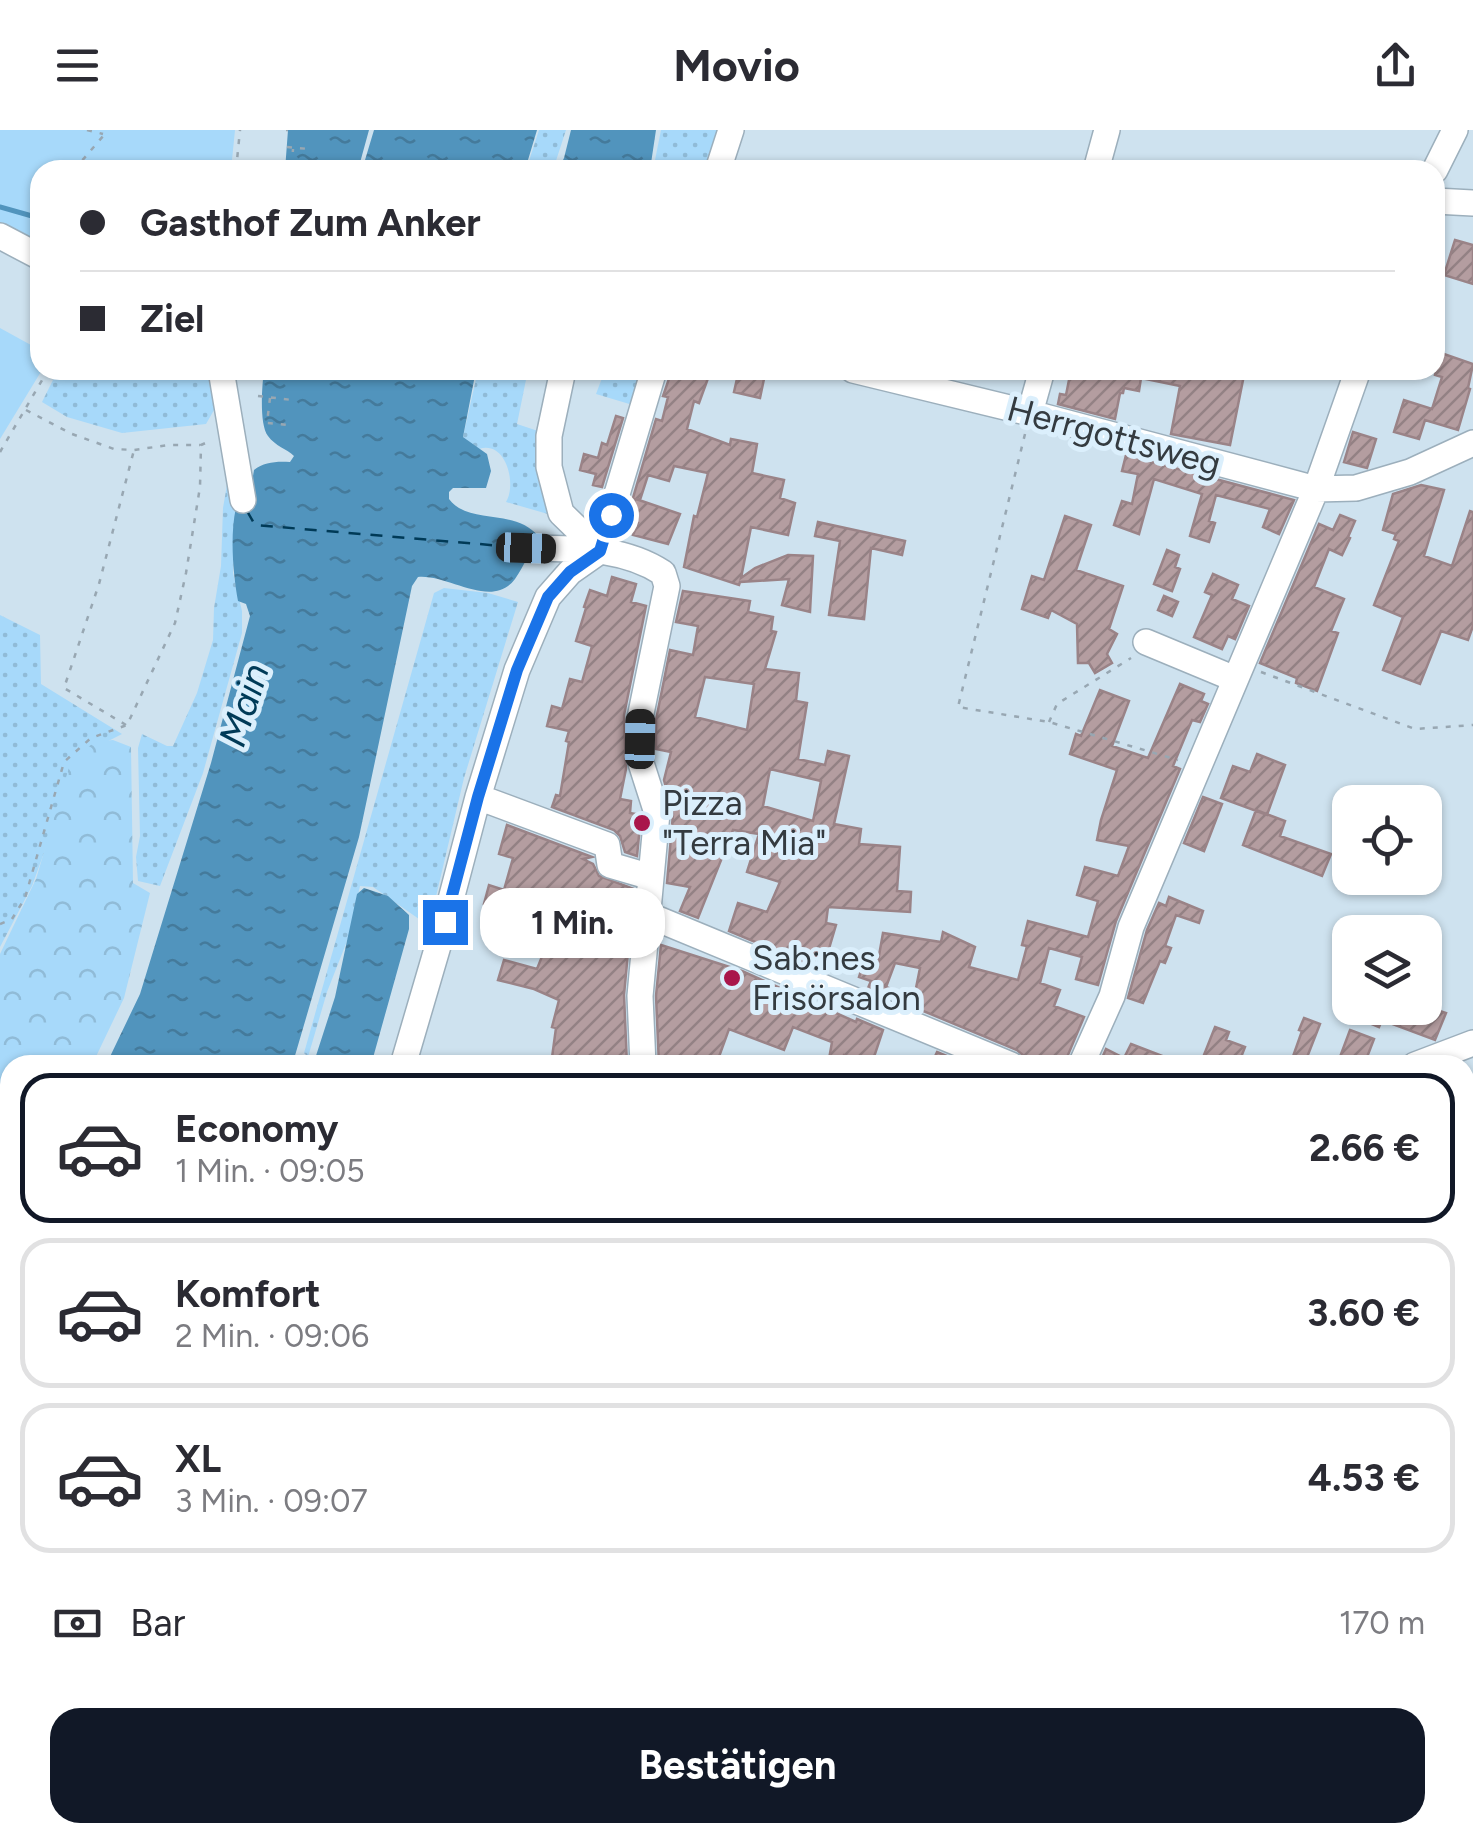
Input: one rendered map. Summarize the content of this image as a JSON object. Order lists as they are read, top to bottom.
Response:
{
  "streets": {
    "street": ["Herrgottsweg"]
  },
  "water": ["Main"],
  "places": ["Pizza \"Terra Mia\"", "Sab:nes Frisörsalon"],
  "page": {
    "header": "Movio",
    "banner": ["Gasthof Zum Anker", "Ziel"],
    "bubble": "1 Min.",
    "list": [
      {
        "name": "Economy",
        "note": "1 Min. · 09:05",
        "value": "2.66 €"
      },
      {
        "name": "Komfort",
        "note": "2 Min. · 09:06",
        "value": "3.60 €"
      },
      {
        "name": "XL",
        "note": "3 Min. · 09:07",
        "value": "4.53 €"
      }
    ],
    "pay": ["Bar", "170 m"],
    "buttons": "Bestätigen"
  }
}
